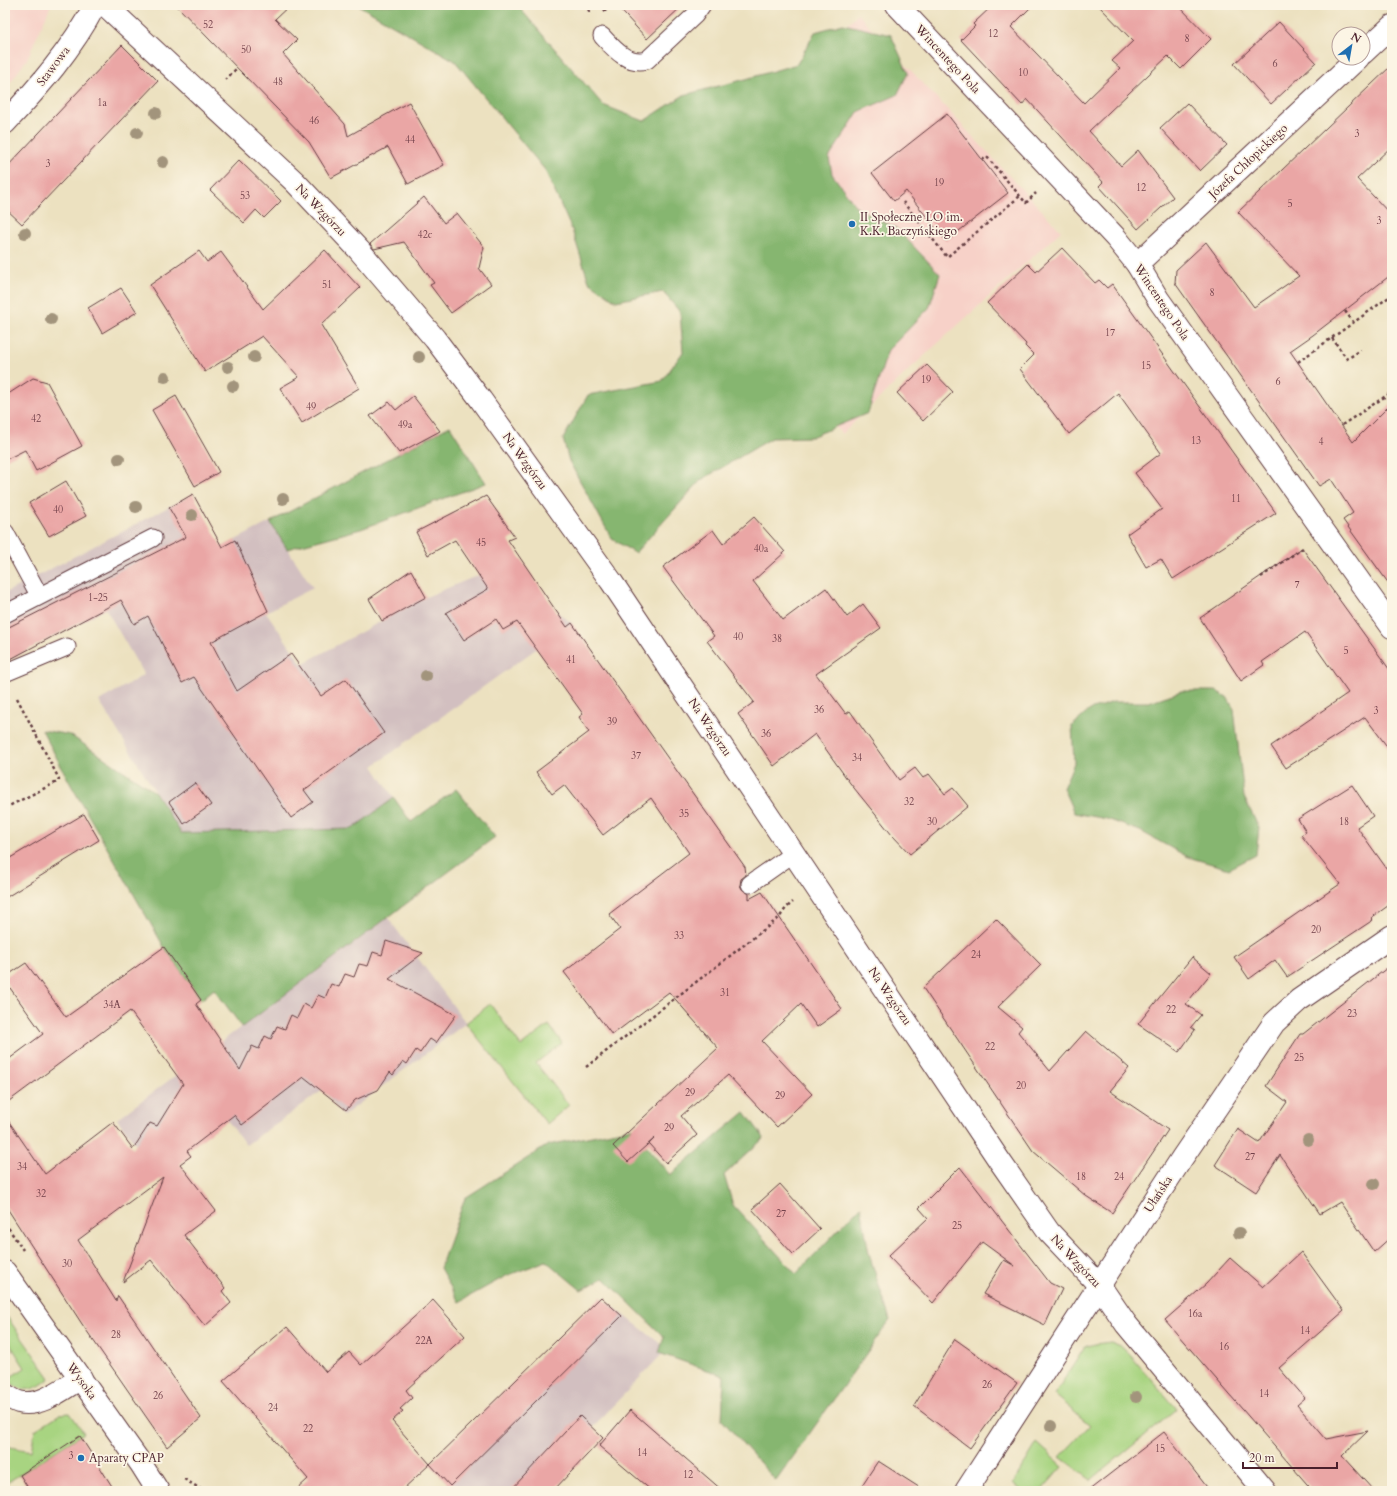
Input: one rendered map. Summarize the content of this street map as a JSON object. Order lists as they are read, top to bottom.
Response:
{
  "streets": {
    "street": [
      "Wincentego Pola",
      "Stawowa",
      "Józefa Chłopickiego",
      "Na Wzgórzu",
      "Ułańska",
      "Wysoka"
    ]
  },
  "crossings": [
    ["Wincentego Pola", "Józefa Chłopickiego"],
    ["Na Wzgórzu", "Ułańska"]
  ],
  "places": ["II Społeczne LO im. K.K. Baczyńskiego", "Aparaty CPAP"],
  "house_numbers": [
    "52",
    "12",
    "8",
    "50",
    "6",
    "10",
    "48",
    "1a",
    "46",
    "3",
    "44",
    "3",
    "19",
    "12",
    "53",
    "5",
    "3",
    "42c",
    "51",
    "8",
    "17",
    "15",
    "19",
    "6",
    "49",
    "42",
    "49a",
    "13",
    "4",
    "11",
    "40",
    "45",
    "40a",
    "7",
    "1-25",
    "40",
    "38",
    "5",
    "41",
    "36",
    "3",
    "39",
    "36",
    "37",
    "34",
    "32",
    "35",
    "30",
    "18",
    "20",
    "33",
    "24",
    "31",
    "34A",
    "22",
    "23",
    "22",
    "25",
    "20",
    "29",
    "29",
    "29",
    "27",
    "34",
    "18",
    "24",
    "32",
    "27",
    "25",
    "30",
    "16a",
    "14",
    "28",
    "22A",
    "16",
    "26",
    "14",
    "26",
    "24",
    "22",
    "15",
    "14",
    "3",
    "12"
  ],
  "scale_bar": "20 m",
  "north": "top right"
}
